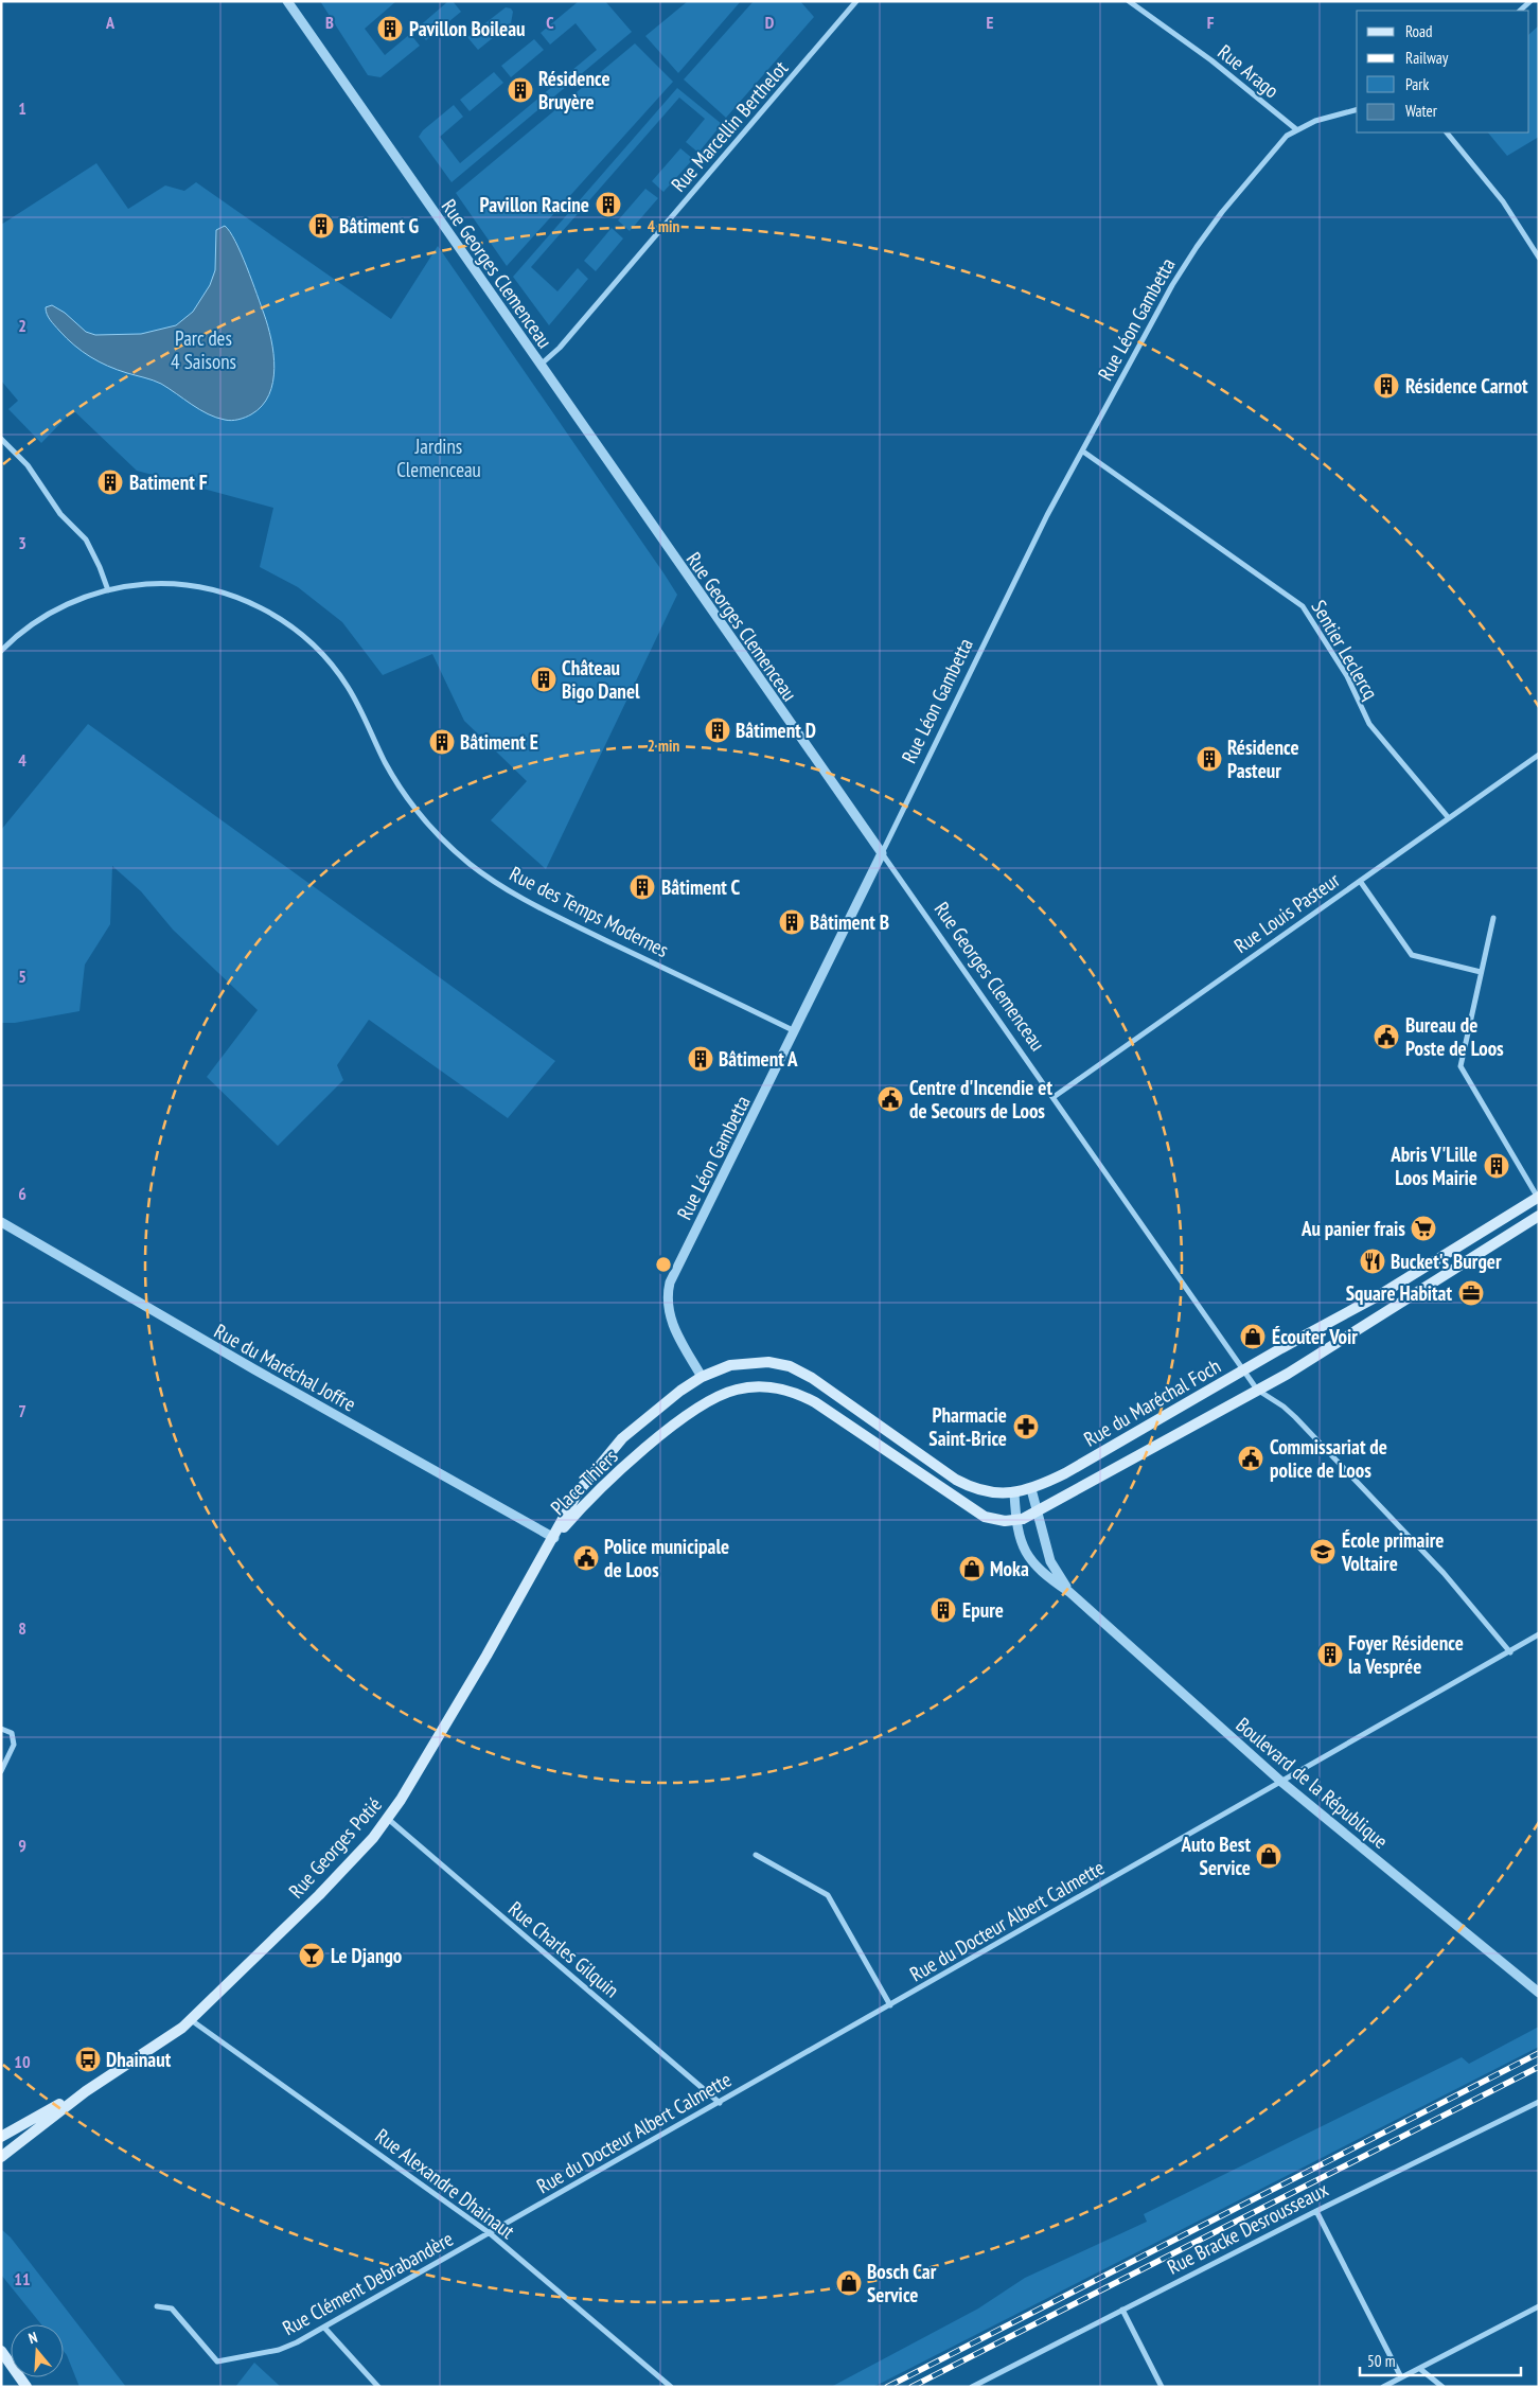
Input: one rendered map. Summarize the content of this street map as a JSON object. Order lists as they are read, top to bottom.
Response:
{
  "streets": {
    "main road": ["Rue du Maréchal Foch", "Place Thiers", "Rue Georges Potié"],
    "street": [
      "Rue Arago",
      "Rue Marcellin Berthelot",
      "Rue Georges Clemenceau",
      "Rue Léon Gambetta",
      "Sentier Leclercq",
      "Rue des Temps Modernes",
      "Rue Louis Pasteur",
      "Rue du Maréchal Joffre",
      "Boulevard de la République",
      "Rue du Docteur Albert Calmette",
      "Rue Charles Gilquin",
      "Rue Alexandre Dhainaut",
      "Rue Bracke Desrousseaux",
      "Rue Clément Debrabandère"
    ]
  },
  "crossings": [
    ["Rue Arago", "Rue Léon Gambetta"],
    ["Rue Marcellin Berthelot", "Rue Georges Clemenceau"],
    ["Rue Georges Clemenceau", "Rue Léon Gambetta"],
    ["Rue Georges Clemenceau", "Rue Louis Pasteur"],
    ["Rue Georges Clemenceau", "Rue du Maréchal Foch"],
    ["Rue Léon Gambetta", "Sentier Leclercq"],
    ["Rue Léon Gambetta", "Rue des Temps Modernes"],
    ["Rue Léon Gambetta", "Place Thiers"],
    ["Sentier Leclercq", "Rue Louis Pasteur"],
    ["Rue du Maréchal Joffre", "Place Thiers"],
    ["Rue du Maréchal Joffre", "Rue Georges Potié"],
    ["Rue du Maréchal Foch", "Place Thiers"],
    ["Rue du Maréchal Foch", "Boulevard de la République"],
    ["Place Thiers", "Rue Georges Potié"],
    ["Boulevard de la République", "Rue du Docteur Albert Calmette"],
    ["Rue Georges Potié", "Rue Charles Gilquin"],
    ["Rue Georges Potié", "Rue Alexandre Dhainaut"],
    ["Rue du Docteur Albert Calmette", "Rue Charles Gilquin"],
    ["Rue du Docteur Albert Calmette", "Rue Alexandre Dhainaut"],
    ["Rue du Docteur Albert Calmette", "Rue Clément Debrabandère"],
    ["Rue Alexandre Dhainaut", "Rue Clément Debrabandère"]
  ],
  "parks": ["Parc des 4 Saisons", "Jardins Clemenceau"],
  "places": {
    "building": [
      "Pavillon Boileau",
      "Résidence Bruyère",
      "Pavillon Racine",
      "Bâtiment G",
      "Résidence Carnot",
      "Batiment F",
      "Château Bigo Danel",
      "Bâtiment D",
      "Bâtiment E",
      "Résidence Pasteur",
      "Bâtiment C",
      "Bâtiment B",
      "Bâtiment A",
      "Abris V'Lille Loos Mairie",
      "Epure",
      "Foyer Résidence la Vesprée"
    ],
    "public building": [
      "Bureau de Poste de Loos",
      "Centre d'Incendie et de Secours de Loos",
      "Commissariat de police de Loos",
      "Police municipale de Loos"
    ],
    "supermarket": ["Au panier frais"],
    "restaurant": ["Bucket's Burger"],
    "office": ["Square Habitat"],
    "shop": [
      "Écouter Voir",
      "Moka",
      "Auto Best Service",
      "Bosch Car Service"
    ],
    "pharmacy": ["Pharmacie Saint-Brice"],
    "school or university": ["École primaire Voltaire"],
    "bar": ["Le Django"],
    "bus stop": ["Dhainaut"]
  },
  "legend": [
    "Road",
    "Railway",
    "Park",
    "Water"
  ],
  "scale_bar": "50 m",
  "north": "top",
  "grid": {
    "columns": [
      "A",
      "B",
      "C",
      "D",
      "E",
      "F"
    ],
    "rows": [
      "1",
      "2",
      "3",
      "4",
      "5",
      "6",
      "7",
      "8",
      "9",
      "10",
      "11"
    ]
  },
  "rings": ["4 min", "2 min"]
}
